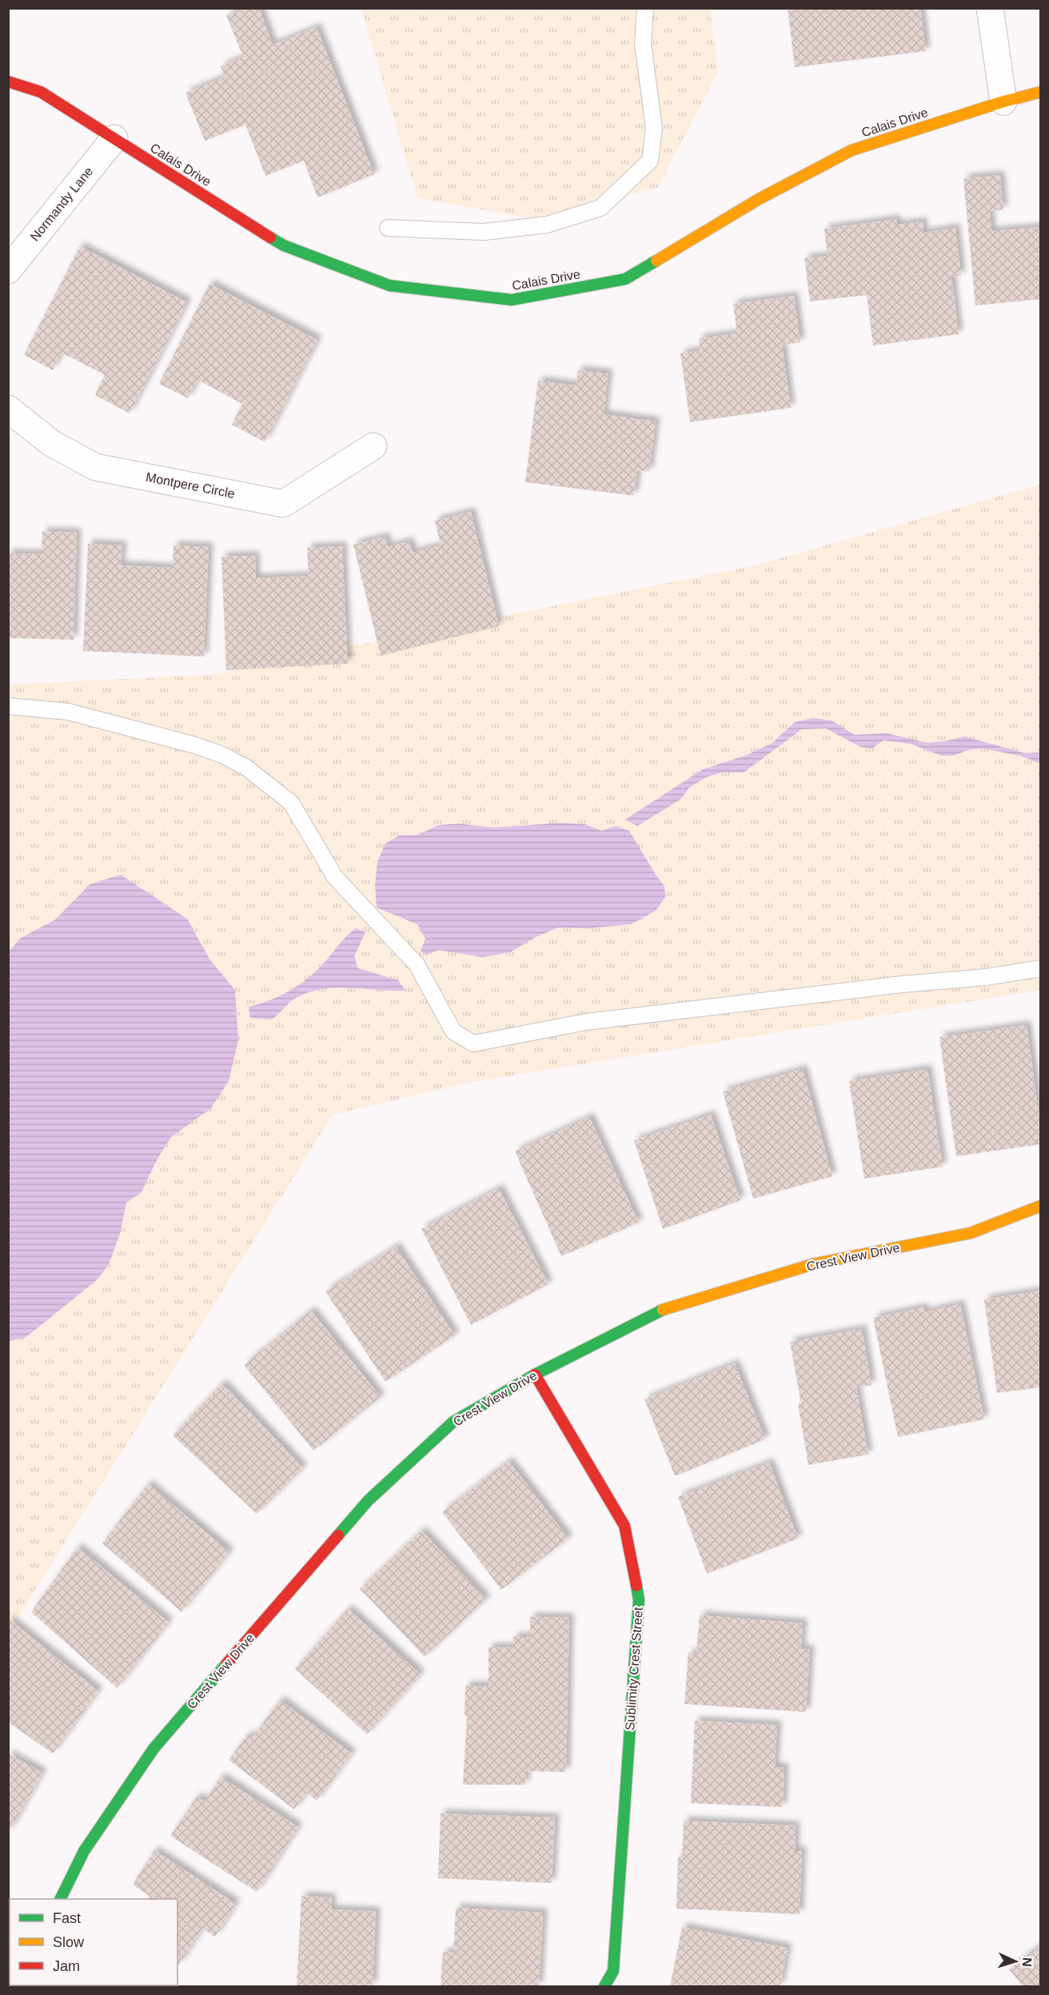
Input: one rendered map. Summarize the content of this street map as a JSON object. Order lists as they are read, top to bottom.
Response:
{
  "streets": {
    "street": [
      "Calais Drive",
      "Normandy Lane",
      "Montpere Circle",
      "Crest View Drive",
      "Sublimity Crest Street"
    ]
  },
  "crossings": [
    ["Calais Drive", "Normandy Lane"],
    ["Crest View Drive", "Sublimity Crest Street"]
  ],
  "legend": ["Fast", "Slow", "Jam"],
  "north": "right"
}
